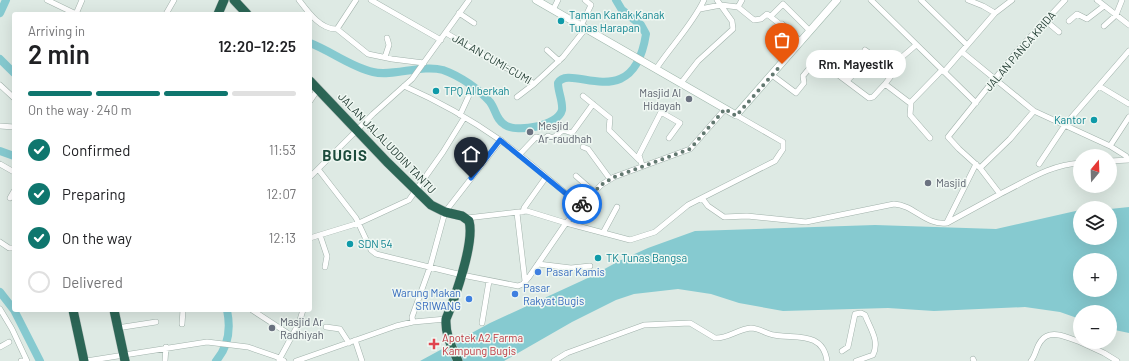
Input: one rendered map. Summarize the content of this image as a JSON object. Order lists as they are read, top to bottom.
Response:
{
  "streets": {
    "highway": ["JALAN JALALUDDIN TANTU"],
    "street": ["JALAN PANCA KRIDA", "JALAN CUMI-CUMI"]
  },
  "districts": ["BUGIS"],
  "places": {
    "other": [
      "Taman Kanak Kanak Tunas Harapan",
      "Rm. Mayestik",
      "TPQ Al berkah",
      "Masjid Al Hidayah",
      "Kantor",
      "Mesjid Ar-raudhah",
      "Masjid",
      "SDN 54",
      "TK Tunas Bangsa",
      "Pasar Kamis",
      "Pasar Rakyat Bugis",
      "Warung Makan SRIWANG",
      "Masjid Ar Radhiyah"
    ],
    "health": ["Apotek A2 Farma Kampung Bugis"]
  },
  "north": "top",
  "page": {
    "heading": ["2 min", "Arriving in", "12:20–12:25"],
    "bubble": "Rm. Mayestik",
    "bar": "On the way · 240 m",
    "list": [
      ["Confirmed", "11:53"],
      ["Preparing", "12:07"],
      ["On the way", "12:13"],
      "Delivered"
    ],
    "map_buttons": ["+", "−"]
  }
}
